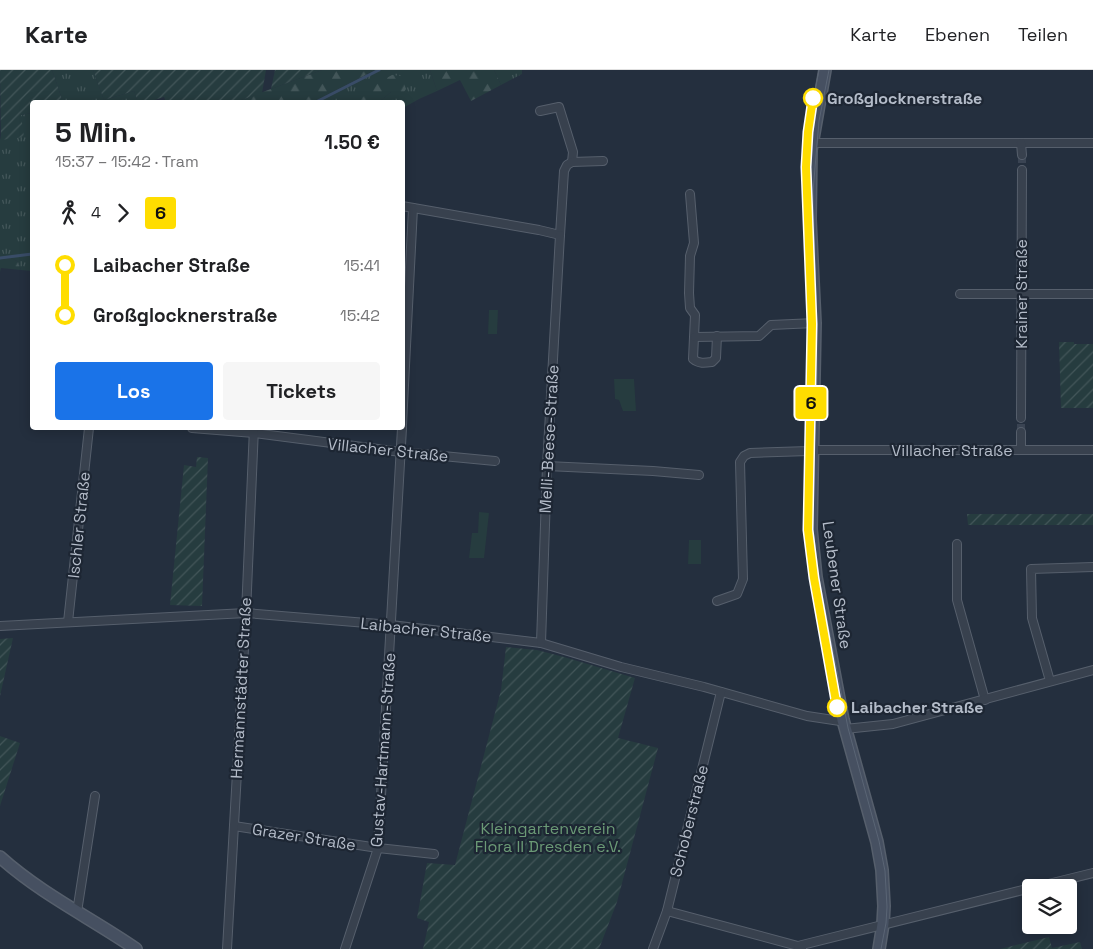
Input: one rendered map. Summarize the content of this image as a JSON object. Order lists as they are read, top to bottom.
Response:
{
  "streets": {
    "street": [
      "Krainer Straße",
      "Melli-Beese-Straße",
      "Villacher Straße",
      "Ischler Straße",
      "Leubener Straße",
      "Laibacher Straße",
      "Hermannstädter Straße",
      "Gustav-Hartmann-Straße",
      "Schoberstraße",
      "Grazer Straße"
    ]
  },
  "crossings": [
    ["Melli-Beese-Straße", "Laibacher Straße"],
    ["Villacher Straße", "Leubener Straße"],
    ["Villacher Straße", "Hermannstädter Straße"],
    ["Villacher Straße", "Gustav-Hartmann-Straße"],
    ["Ischler Straße", "Laibacher Straße"],
    ["Leubener Straße", "Laibacher Straße"],
    ["Laibacher Straße", "Hermannstädter Straße"],
    ["Laibacher Straße", "Gustav-Hartmann-Straße"],
    ["Laibacher Straße", "Schoberstraße"],
    ["Hermannstädter Straße", "Grazer Straße"],
    ["Gustav-Hartmann-Straße", "Grazer Straße"]
  ],
  "parks": ["Kleingartenverein Flora II Dresden e.V."],
  "places": ["Großglocknerstraße", "Laibacher Straße"],
  "lines": ["tram line 6"],
  "page": {
    "header": "Karte",
    "nav": ["Karte", "Ebenen", "Teilen"],
    "on_map": "6",
    "heading": ["5 Min.", "15:37 – 15:42 · Tram", "1.50 €"],
    "legs": ["4", "6"],
    "list": [
      {
        "name": "Laibacher Straße",
        "value": "15:41"
      },
      {
        "name": "Großglocknerstraße",
        "value": "15:42"
      }
    ],
    "buttons": ["Los", "Tickets"]
  }
}
